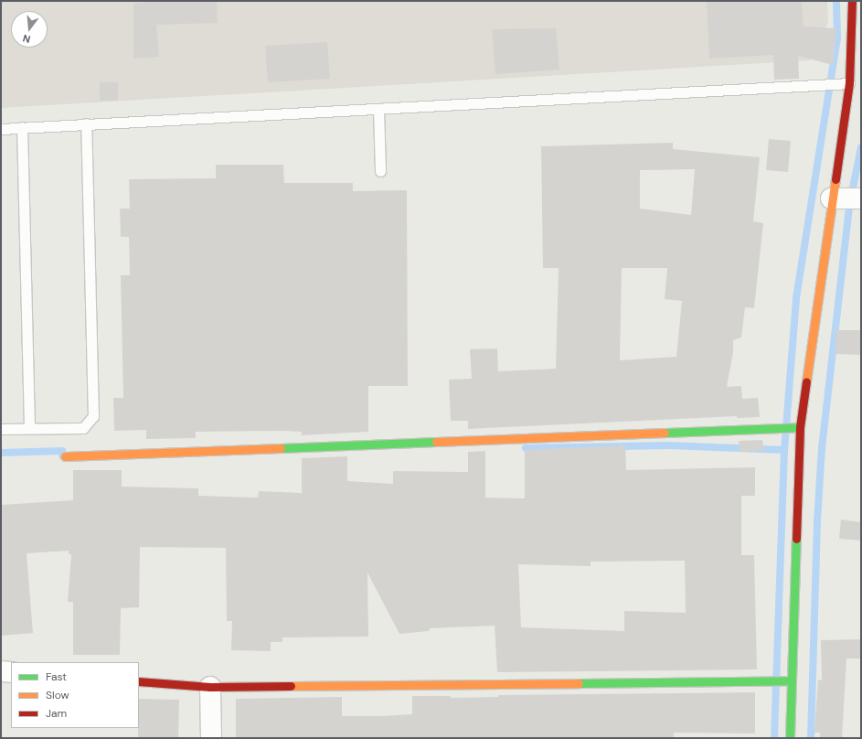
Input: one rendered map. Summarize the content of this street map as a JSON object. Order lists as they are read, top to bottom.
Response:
{
  "legend": ["Fast", "Slow", "Jam"],
  "north": "bottom"
}
